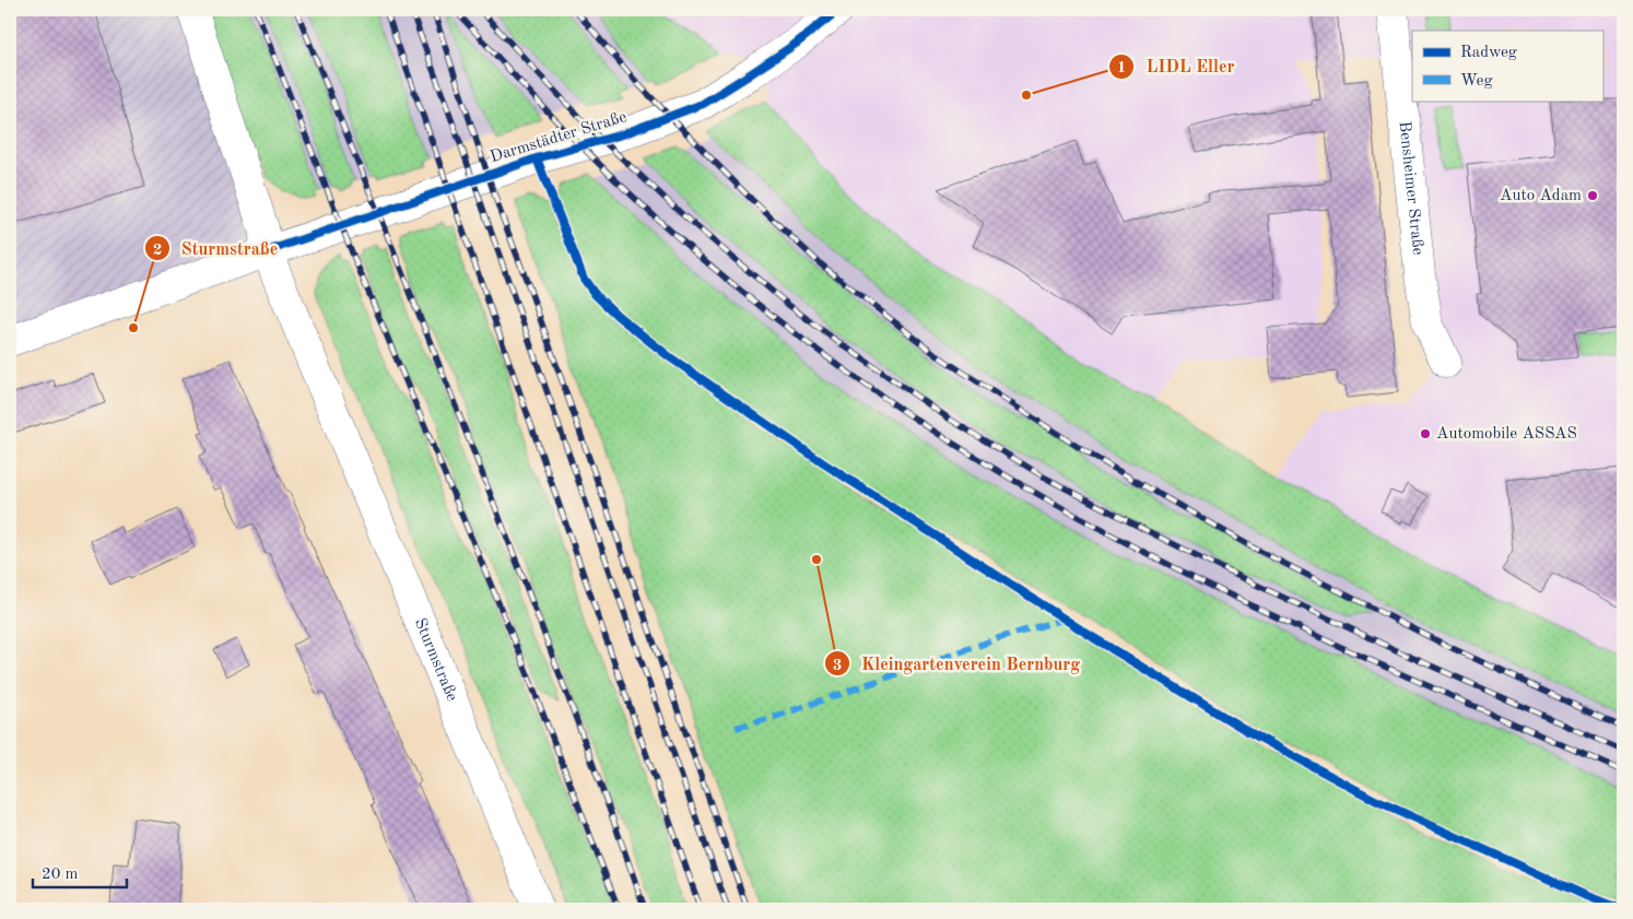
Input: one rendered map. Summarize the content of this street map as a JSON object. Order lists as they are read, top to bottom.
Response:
{
  "streets": {
    "street": ["Darmstädter Straße", "Bensheimer Straße", "Sturmstraße"]
  },
  "crossings": [
    ["Darmstädter Straße", "Sturmstraße"]
  ],
  "places": [
    "LIDL Eller",
    "Auto Adam",
    "Sturmstraße",
    "Automobile ASSAS",
    "Kleingartenverein Bernburg"
  ],
  "legend": ["Radweg", "Weg"],
  "scale_bar": "20 m"
}
